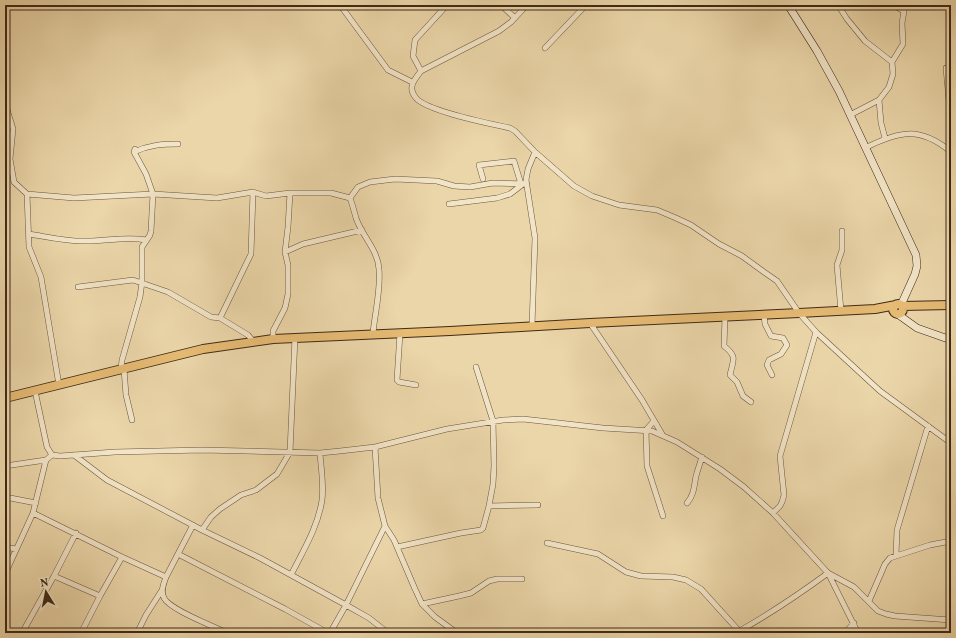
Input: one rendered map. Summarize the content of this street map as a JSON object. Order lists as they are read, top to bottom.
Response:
{
  "north": "top"
}
